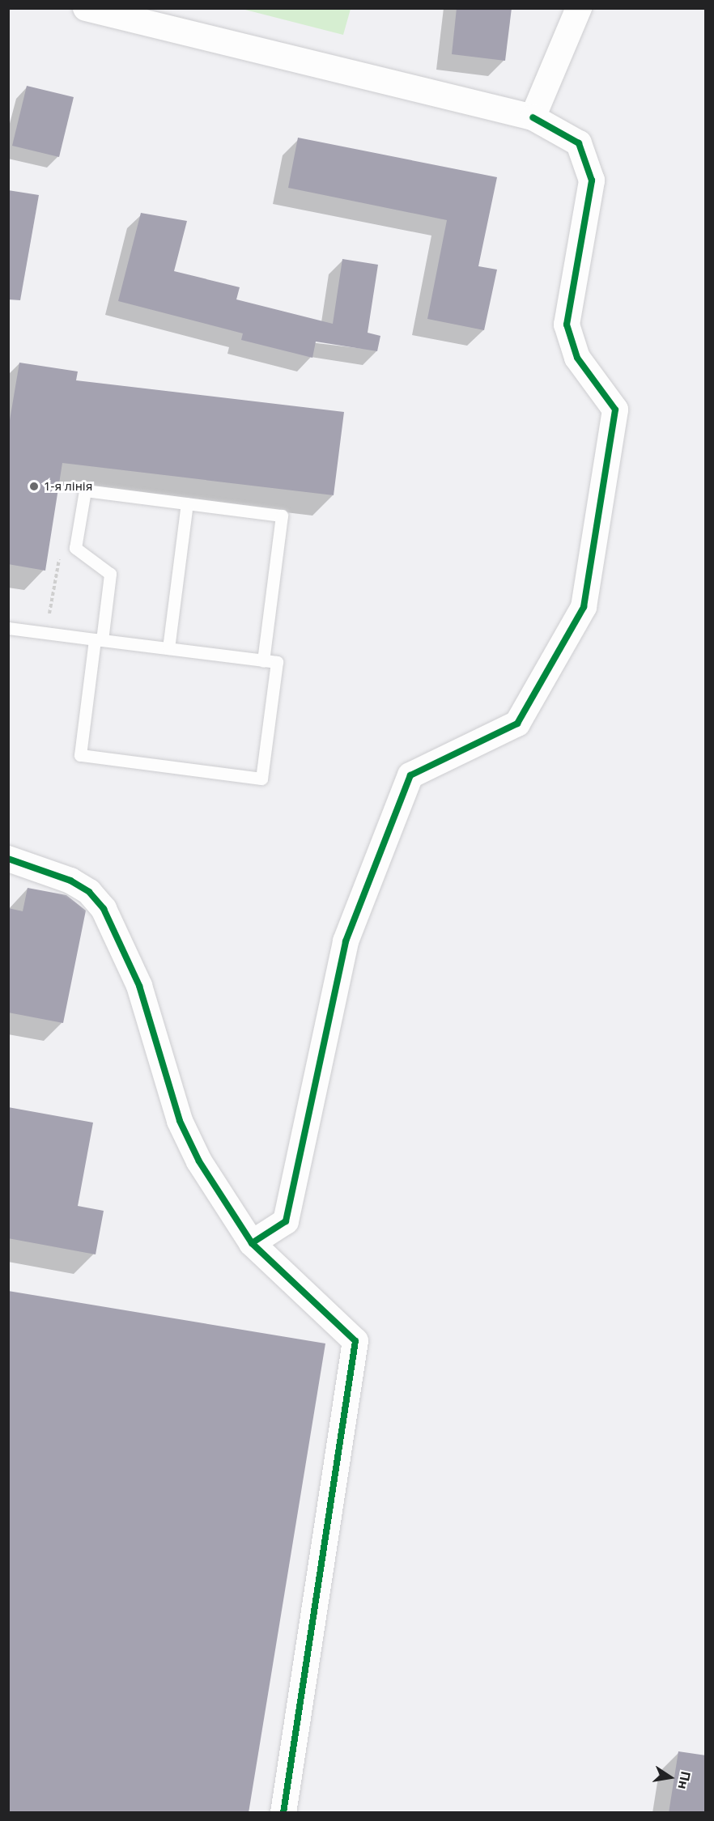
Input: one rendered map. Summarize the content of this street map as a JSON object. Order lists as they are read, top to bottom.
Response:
{
  "places": ["1-я лінія"],
  "north": "right"
}
